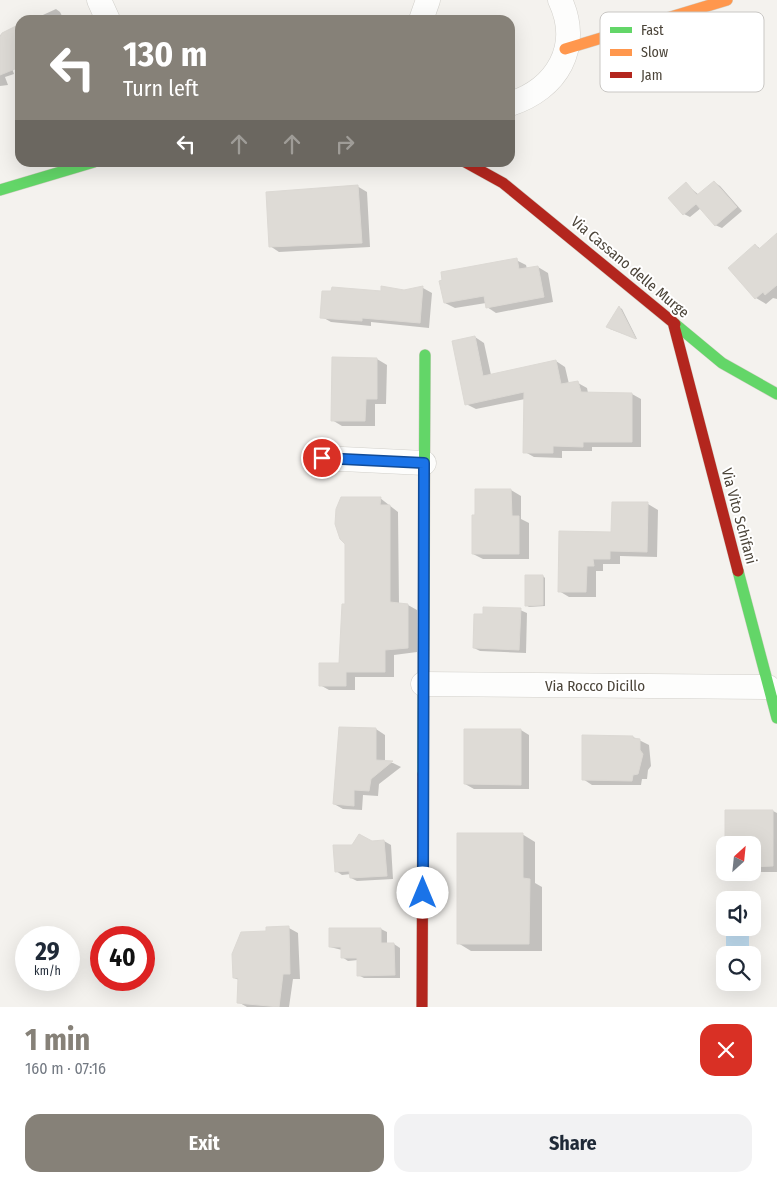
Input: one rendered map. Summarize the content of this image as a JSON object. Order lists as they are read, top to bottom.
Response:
{
  "streets": {
    "street": ["Via Cassano delle Murge", "Via Vito Schifani", "Via Rocco Dicillo"]
  },
  "crossings": [
    ["Via Cassano delle Murge", "Via Vito Schifani"],
    ["Via Vito Schifani", "Via Rocco Dicillo"]
  ],
  "legend": ["Fast", "Slow", "Jam"],
  "north": "top right",
  "page": {
    "turn": ["130 m", "Turn left"],
    "speed": "29 km/h",
    "limit": "40",
    "heading": ["1 min", "160 m · 07:16"],
    "buttons": ["Exit", "Share"]
  }
}
